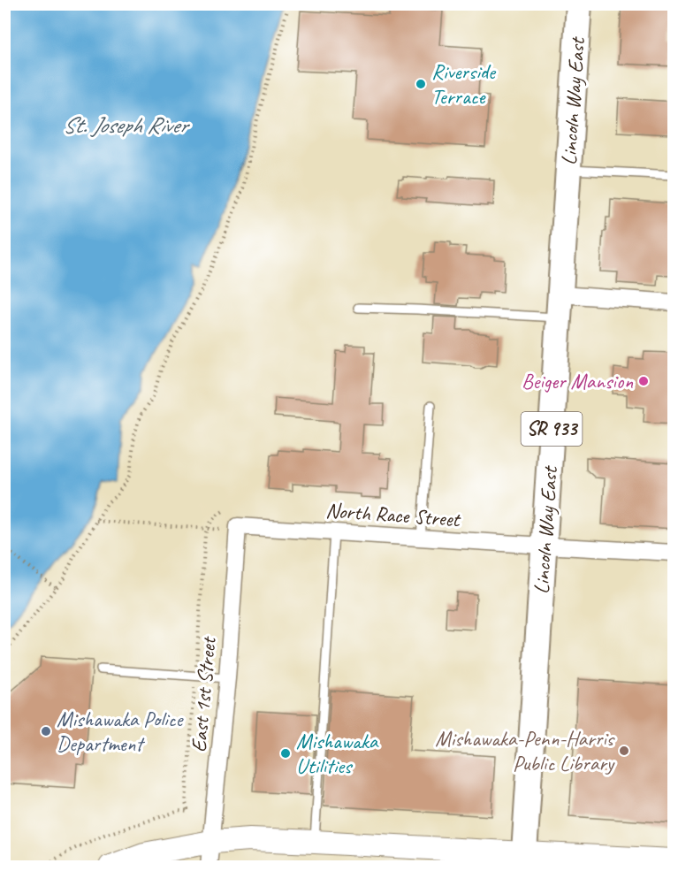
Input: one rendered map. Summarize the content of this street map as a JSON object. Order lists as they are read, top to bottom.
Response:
{
  "streets": {
    "main road": ["Lincoln Way East", "SR 933"],
    "street": ["North Race Street", "East 1st Street"]
  },
  "crossings": [
    ["Lincoln Way East", "North Race Street"],
    ["North Race Street", "East 1st Street"]
  ],
  "water": ["St. Joseph River"],
  "places": [
    "Riverside Terrace",
    "Beiger Mansion",
    "Mishawaka Police Department",
    "Mishawaka-Penn-Harris Public Library",
    "Mishawaka Utilities"
  ]
}
